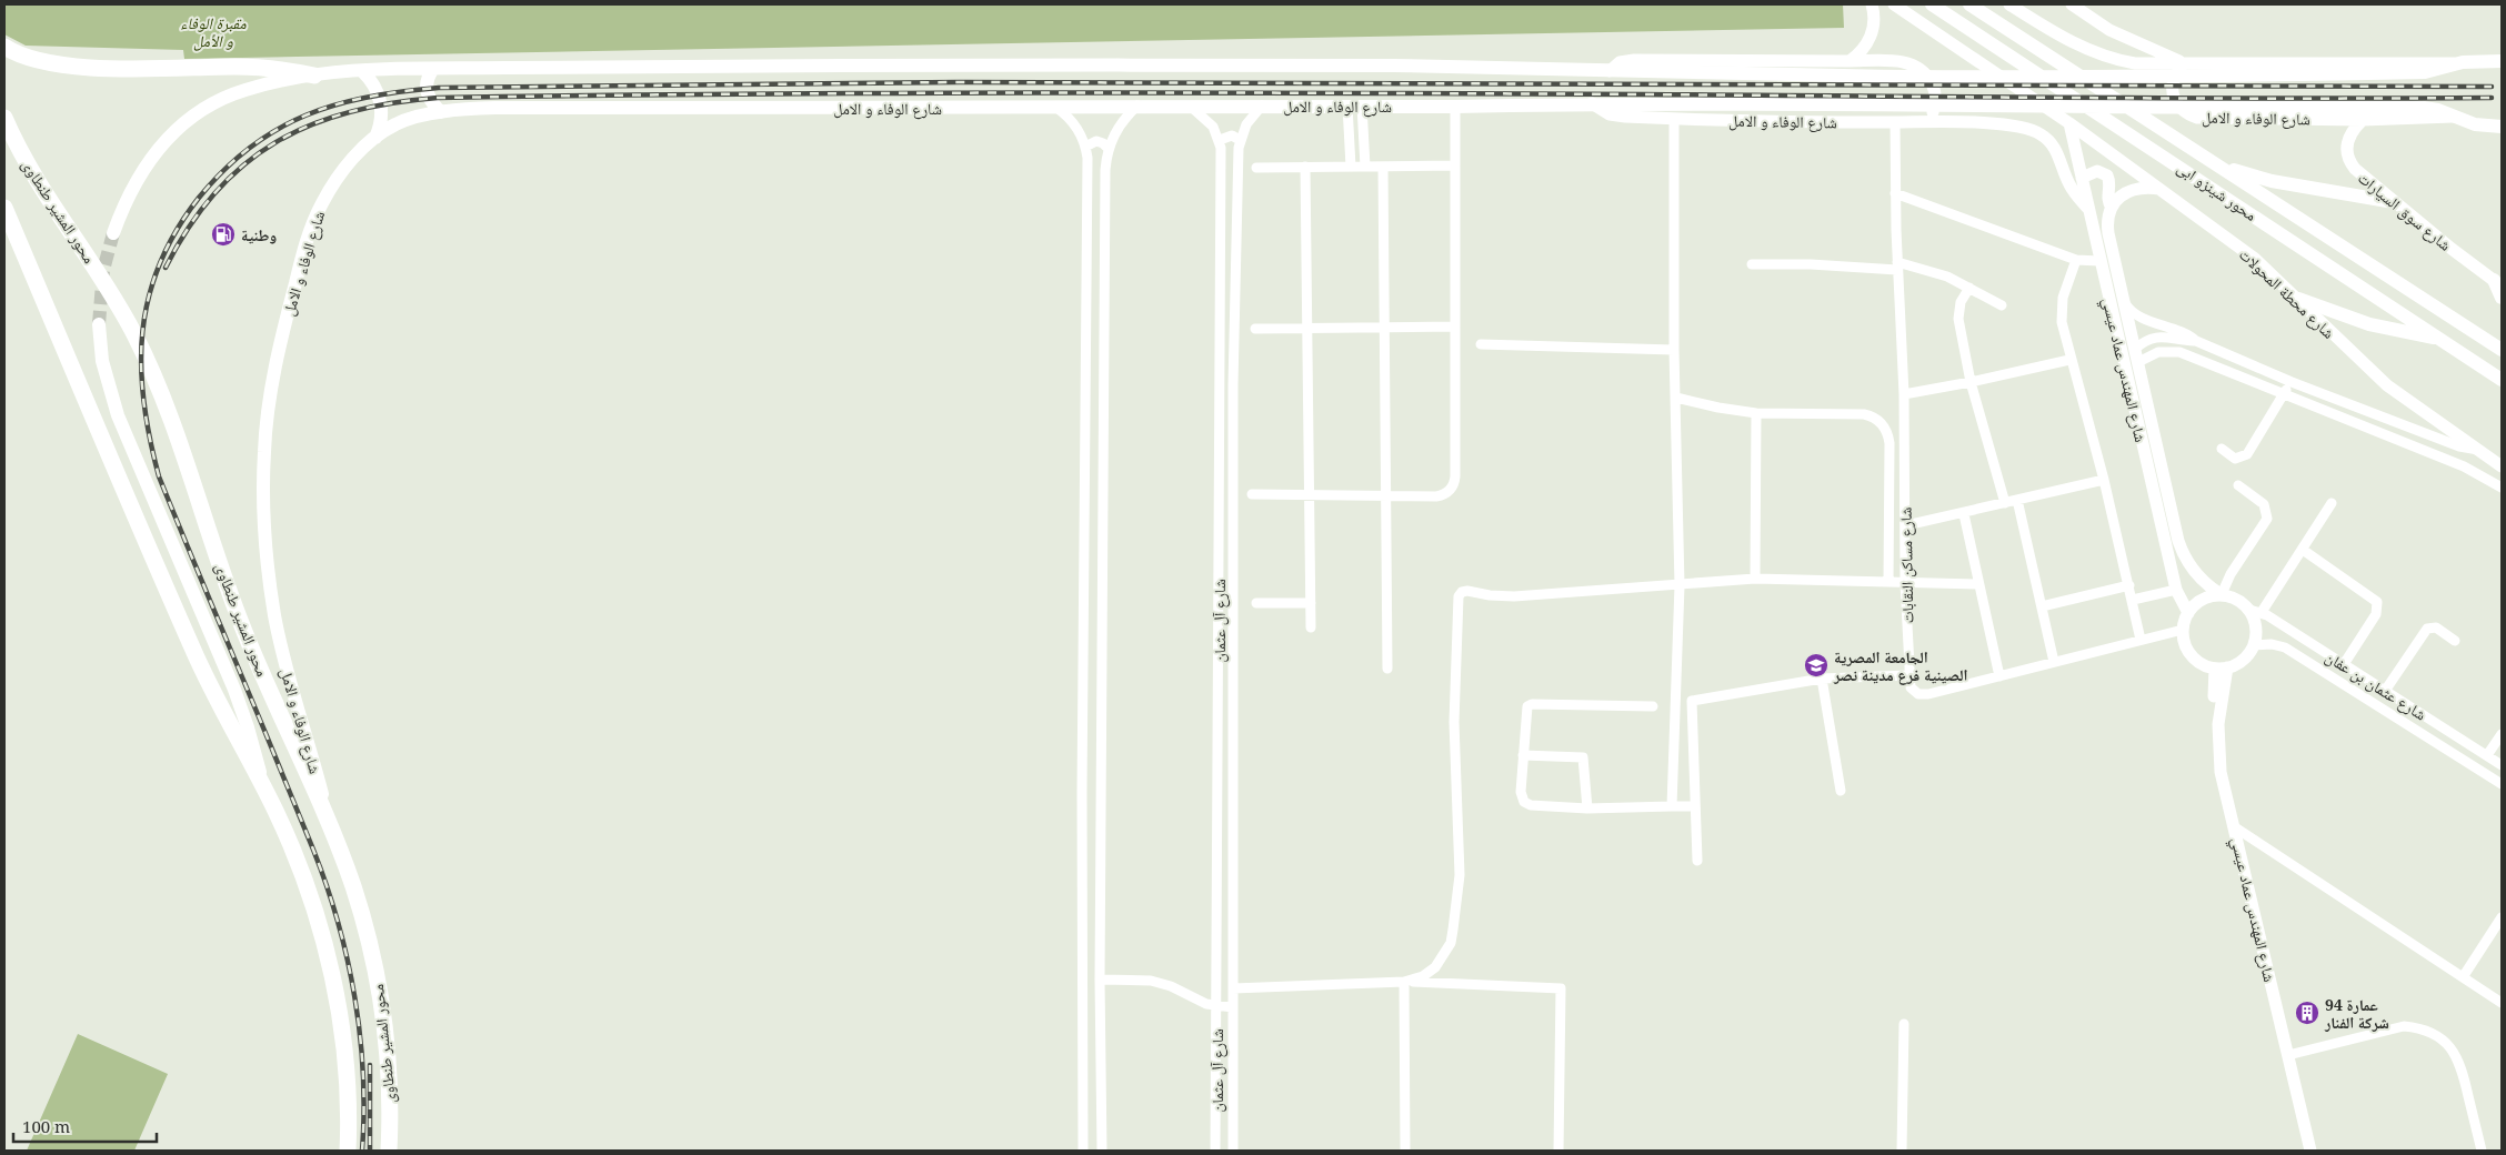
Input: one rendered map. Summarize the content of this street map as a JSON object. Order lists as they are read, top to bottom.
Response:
{
  "streets": {
    "highway": ["محور المشير طنطاوى"],
    "main road": ["شارع الوفاء و الامل", "محور شينزو ابى"],
    "street": [
      "شارع سوق السيارات",
      "شارع محطة المحولات",
      "شارع المهندس عماد عيسي",
      "شارع مساكن النقابات",
      "شارع آل عثمان",
      "شارع عثمان بن عفان"
    ]
  },
  "crossings": [
    ["شارع الوفاء و الامل", "محور المشير طنطاوى"],
    ["شارع الوفاء و الامل", "شارع سوق السيارات"],
    ["شارع الوفاء و الامل", "شارع المهندس عماد عيسي"],
    ["شارع الوفاء و الامل", "شارع مساكن النقابات"],
    ["شارع الوفاء و الامل", "شارع آل عثمان"],
    ["شارع محطة المحولات", "شارع المهندس عماد عيسي"],
    ["شارع المهندس عماد عيسي", "شارع عثمان بن عفان"]
  ],
  "parks": ["مقبرة الوفاء و الأمل"],
  "places": {
    "fuel station": ["وطنية"],
    "school or university": ["الجامعة المصرية الصينية فرع مدينة نصر"],
    "building": ["عمارة 94 شركة الفنار"]
  },
  "scale_bar": "100 m"
}
